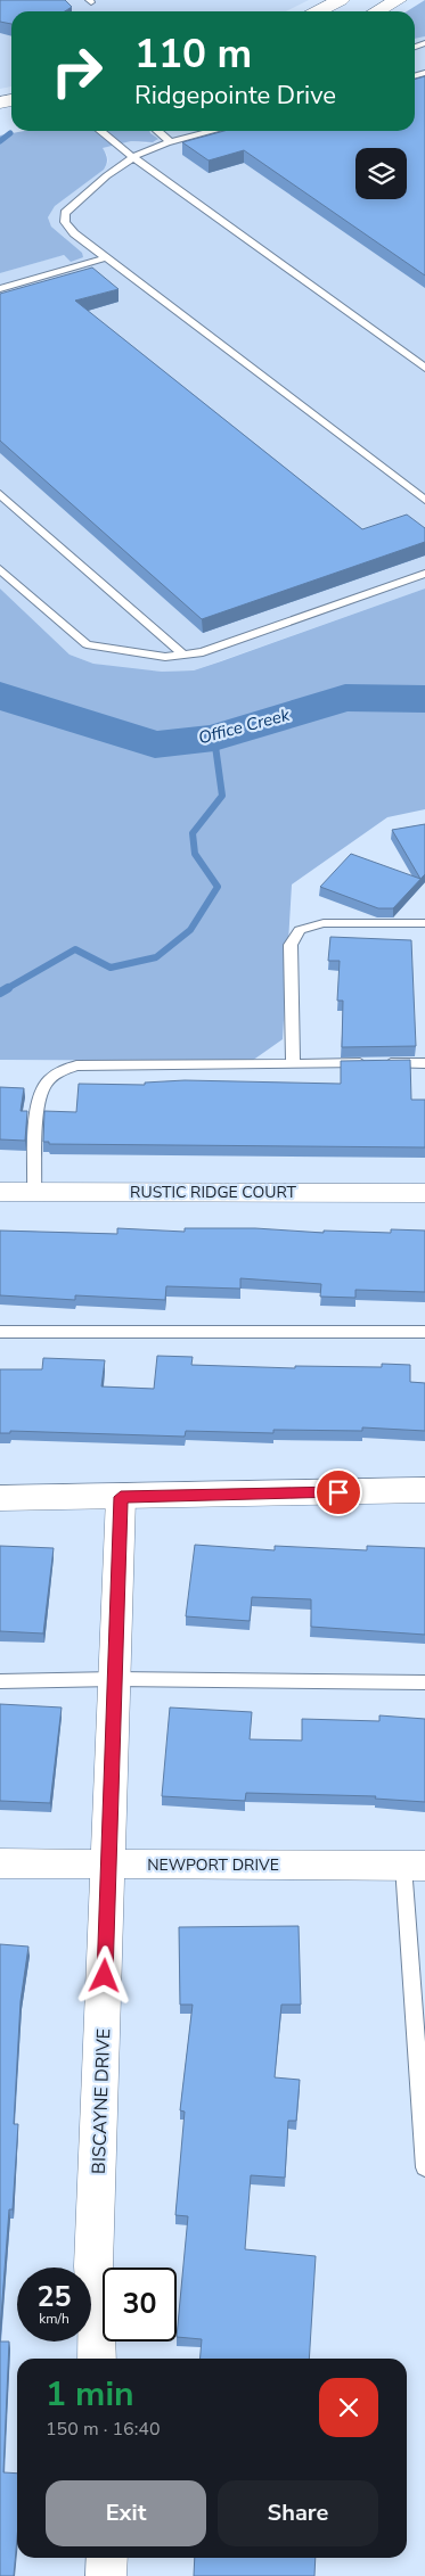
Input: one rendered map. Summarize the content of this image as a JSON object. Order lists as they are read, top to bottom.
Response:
{
  "streets": {
    "street": ["RUSTIC RIDGE COURT", "NEWPORT DRIVE", "BISCAYNE DRIVE"]
  },
  "crossings": [
    ["NEWPORT DRIVE", "BISCAYNE DRIVE"]
  ],
  "water": ["Office Creek"],
  "page": {
    "turn": ["110 m", "Ridgepointe Drive"],
    "speed": "25 km/h",
    "limit": "30",
    "heading": ["1 min", "150 m · 16:40"],
    "buttons": ["Exit", "Share"]
  }
}
